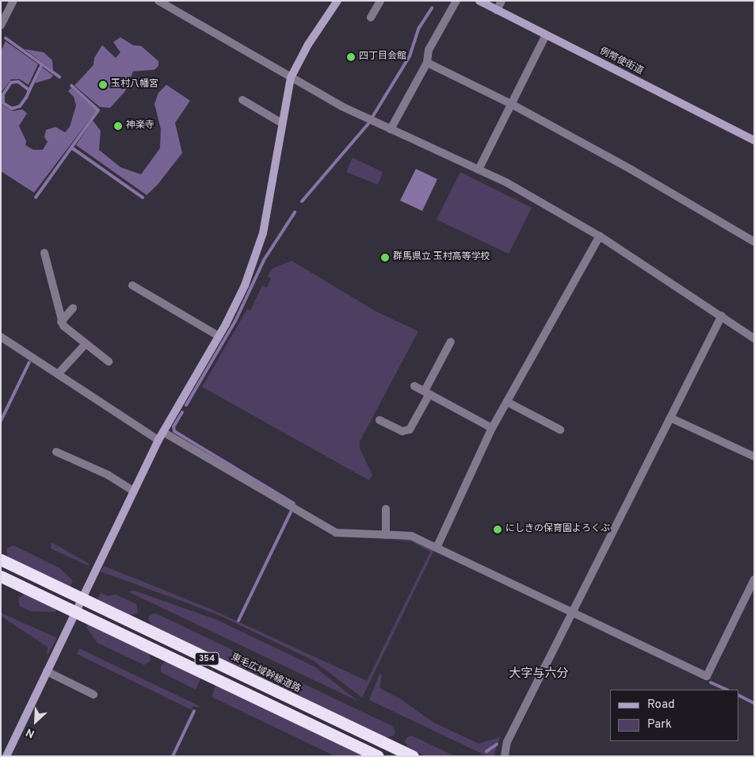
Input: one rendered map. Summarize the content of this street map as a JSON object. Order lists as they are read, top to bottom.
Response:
{
  "streets": {
    "highway": ["354", "東毛広域幹線道路"],
    "street": ["例幣使街道"]
  },
  "districts": ["大字与六分"],
  "places": [
    "四丁目会館",
    "玉村八幡宮",
    "神楽寺",
    "群馬県立 玉村高等学校",
    "にしきの保育園よろくぶ"
  ],
  "legend": ["Road", "Park"],
  "north": "bottom left"
}
